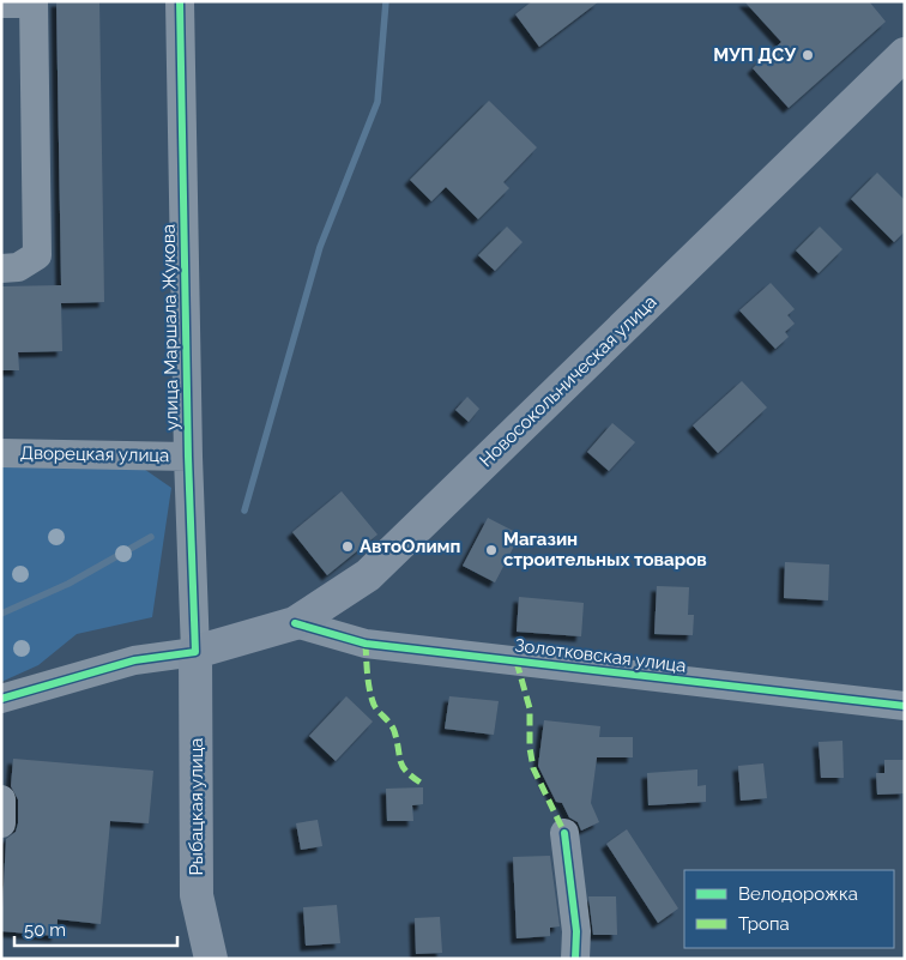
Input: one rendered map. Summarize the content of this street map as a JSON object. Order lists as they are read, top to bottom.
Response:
{
  "streets": {
    "main road": ["Новосокольническая улица", "Рыбацкая улица"],
    "street": ["улица Маршала Жукова", "Дворецкая улица", "Золотковская улица"]
  },
  "crossings": [
    ["улица Маршала Жукова", "Новосокольническая улица"],
    ["улица Маршала Жукова", "Дворецкая улица"],
    ["улица Маршала Жукова", "Рыбацкая улица"],
    ["Новосокольническая улица", "Золотковская улица"],
    ["Новосокольническая улица", "Рыбацкая улица"]
  ],
  "places": ["МУП ДСУ", "АвтоОлимп", "Магазин строительных товаров"],
  "legend": ["Велодорожка", "Тропа"],
  "scale_bar": "50 m"
}
